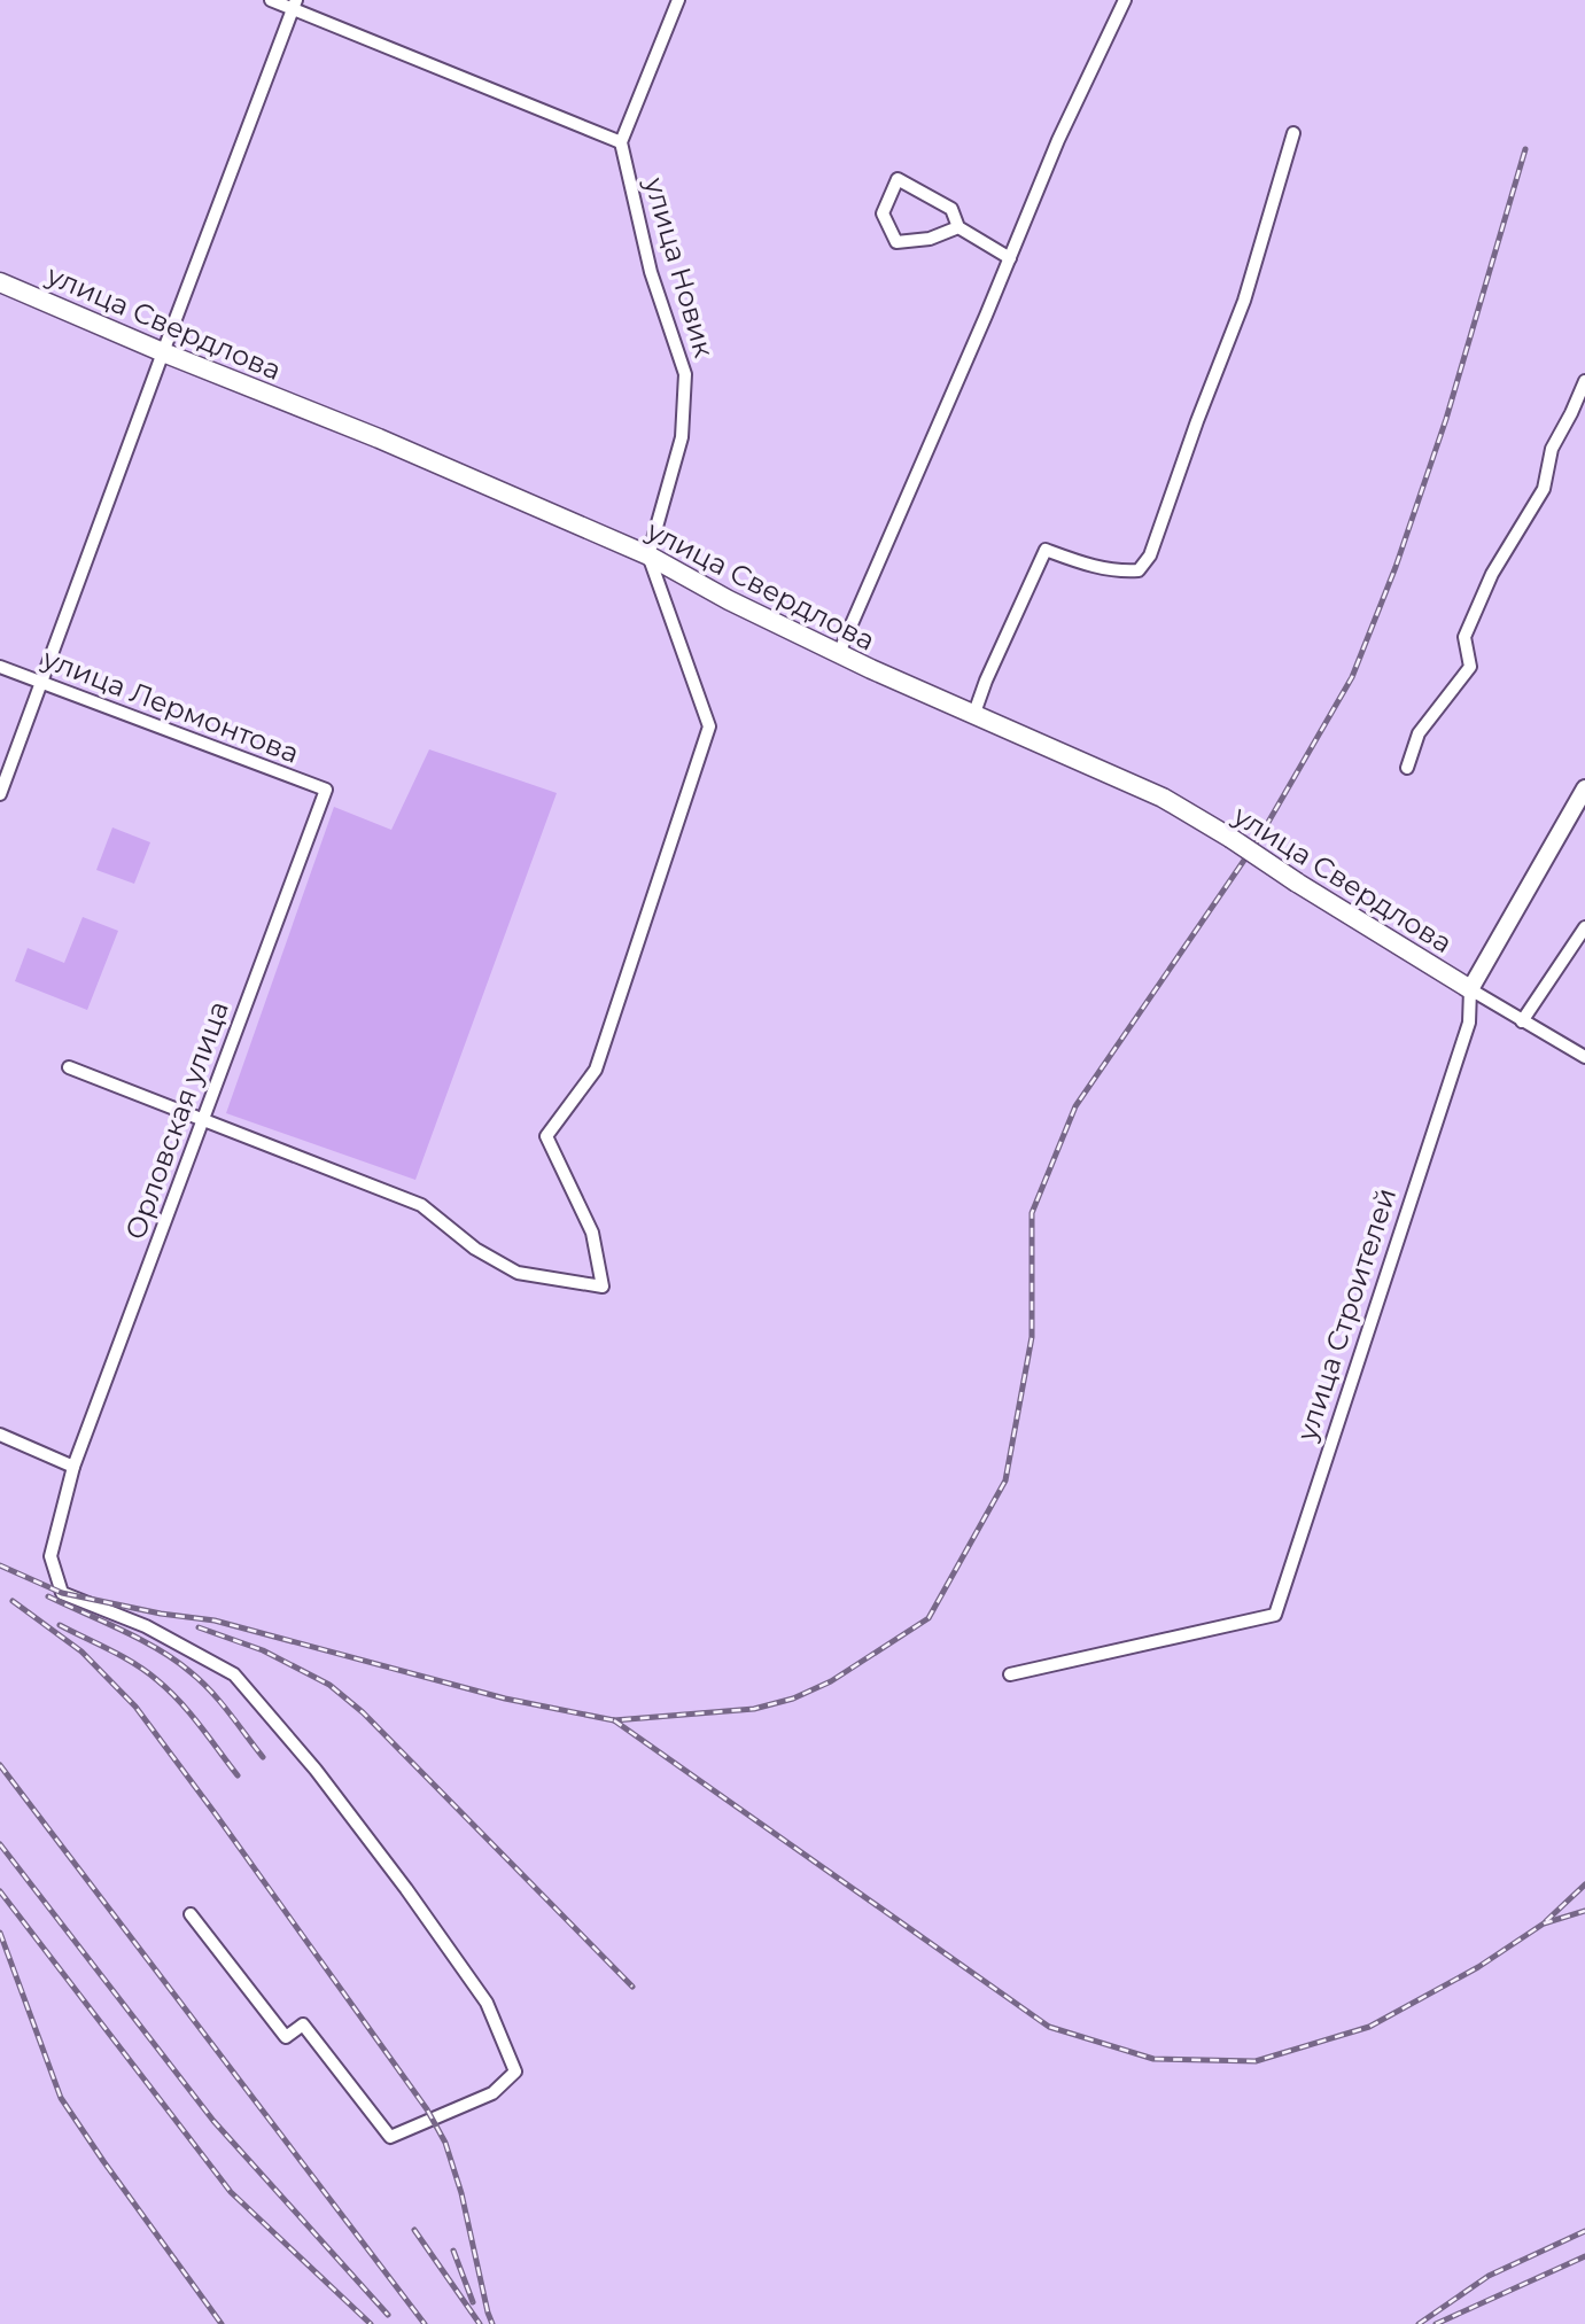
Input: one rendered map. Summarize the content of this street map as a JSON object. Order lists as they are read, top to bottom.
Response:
{
  "streets": {
    "main road": ["улица Свердлова"],
    "street": [
      "улица Новик",
      "улица Лермонтова",
      "Орловская улица",
      "улица Строителей"
    ]
  },
  "crossings": [
    ["улица Новик", "улица Свердлова"],
    ["улица Свердлова", "улица Строителей"],
    ["улица Лермонтова", "Орловская улица"]
  ]
}
